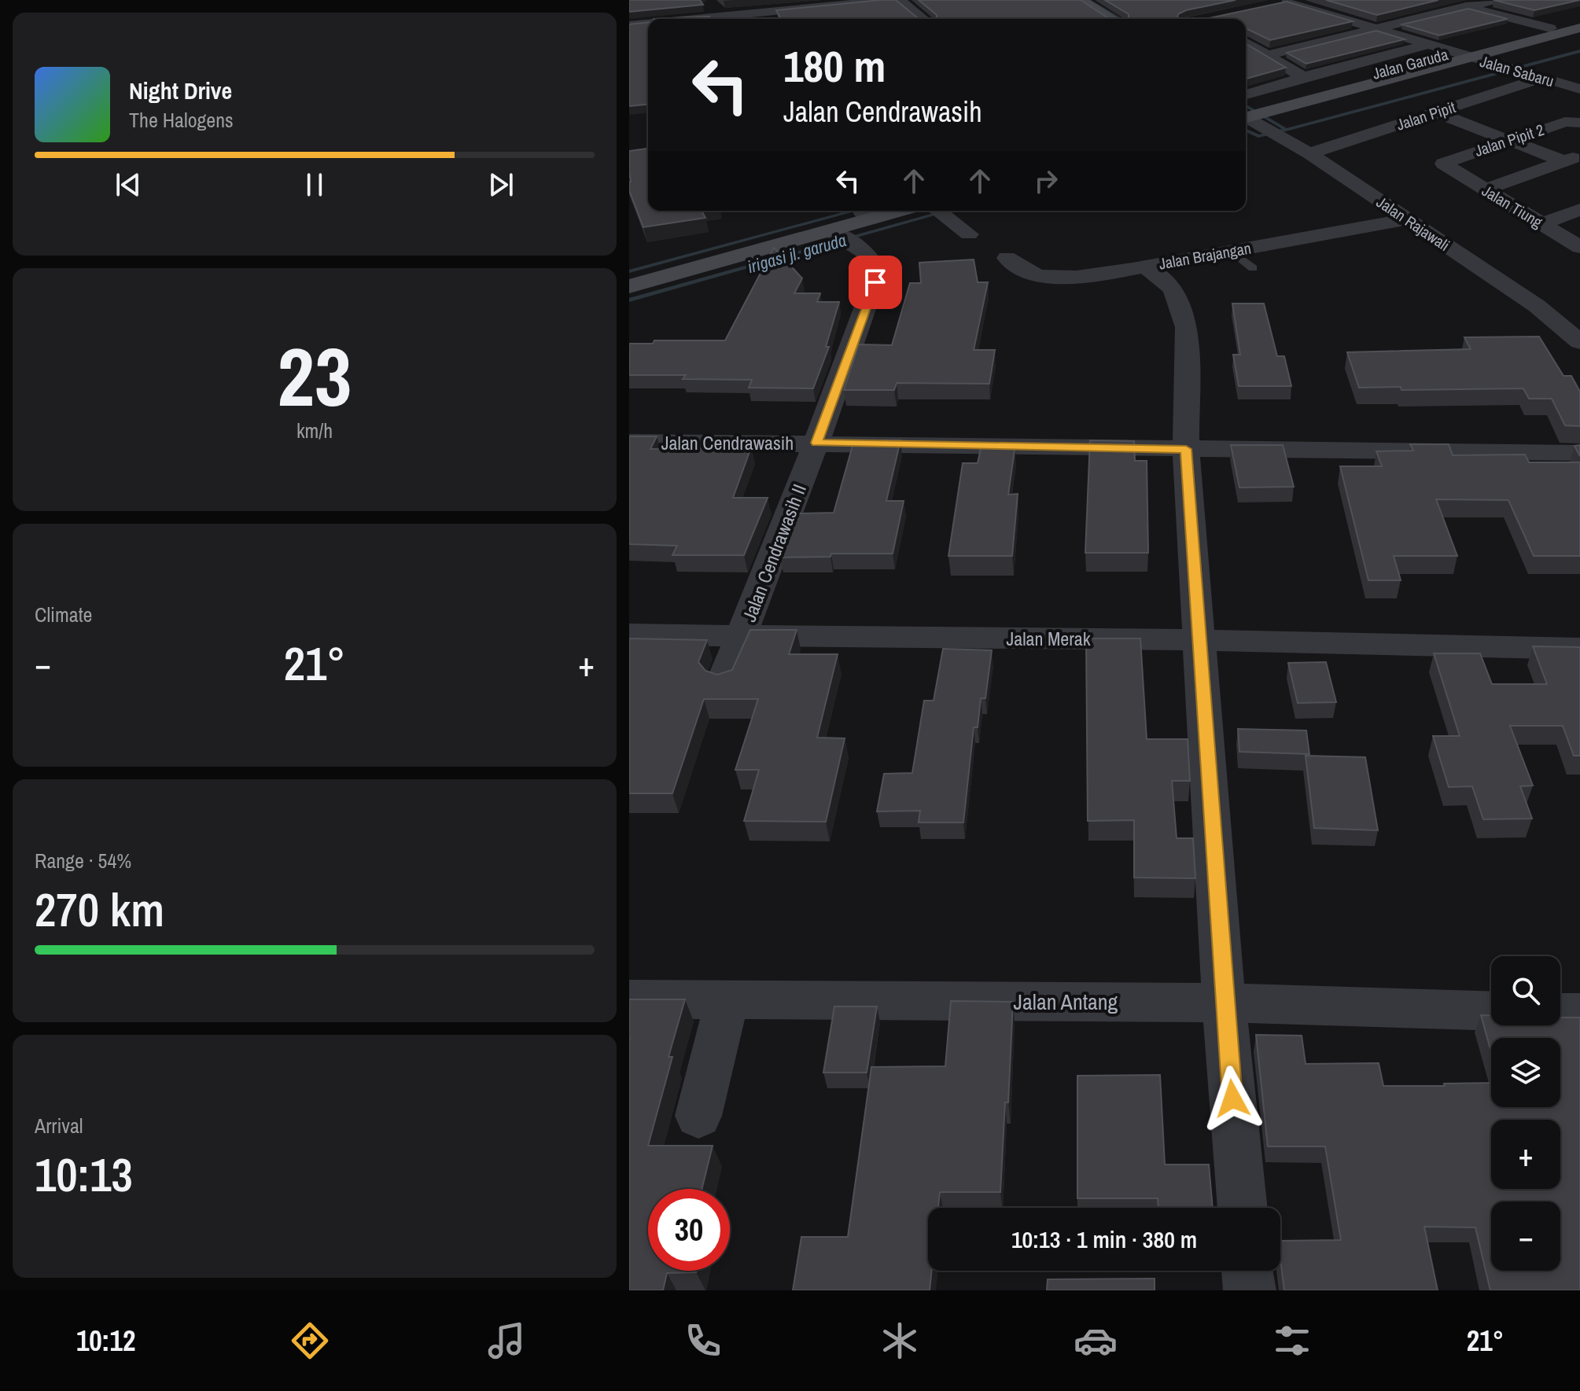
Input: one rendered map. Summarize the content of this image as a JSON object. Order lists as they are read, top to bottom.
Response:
{
  "streets": {
    "main road": ["Jalan Garuda"],
    "street": [
      "Jalan Sabaru",
      "Jalan Pipit",
      "Jalan Pipit 2",
      "Jalan Tiung",
      "Jalan Rajawali",
      "Jalan Brajangan",
      "Jalan Cendrawasih",
      "Jalan Cendrawasih II",
      "Jalan Merak",
      "Jalan Antang"
    ]
  },
  "crossings": [
    ["Jalan Garuda", "Jalan Sabaru"],
    ["Jalan Sabaru", "Jalan Pipit"],
    ["Jalan Pipit", "Jalan Rajawali"],
    ["Jalan Pipit 2", "Jalan Tiung"],
    ["Jalan Rajawali", "Jalan Brajangan"],
    ["Jalan Cendrawasih", "Jalan Cendrawasih II"],
    ["Jalan Cendrawasih II", "Jalan Merak"]
  ],
  "water": ["irigasi jl. garuda"],
  "page": {
    "turn": ["180 m", "Jalan Cendrawasih"],
    "song": ["Night Drive", "The Halogens"],
    "tile": [
      ["23", "km/h"],
      "Climate",
      ["Range · 54%", "270 km"],
      ["Arrival", "10:13"]
    ],
    "heat": ["−", "21°", "+"],
    "map_buttons": ["+", "−"],
    "limit": "30",
    "trip": "10:13 · 1 min · 380 m",
    "tabs": ["10:12", "21°"]
  }
}
